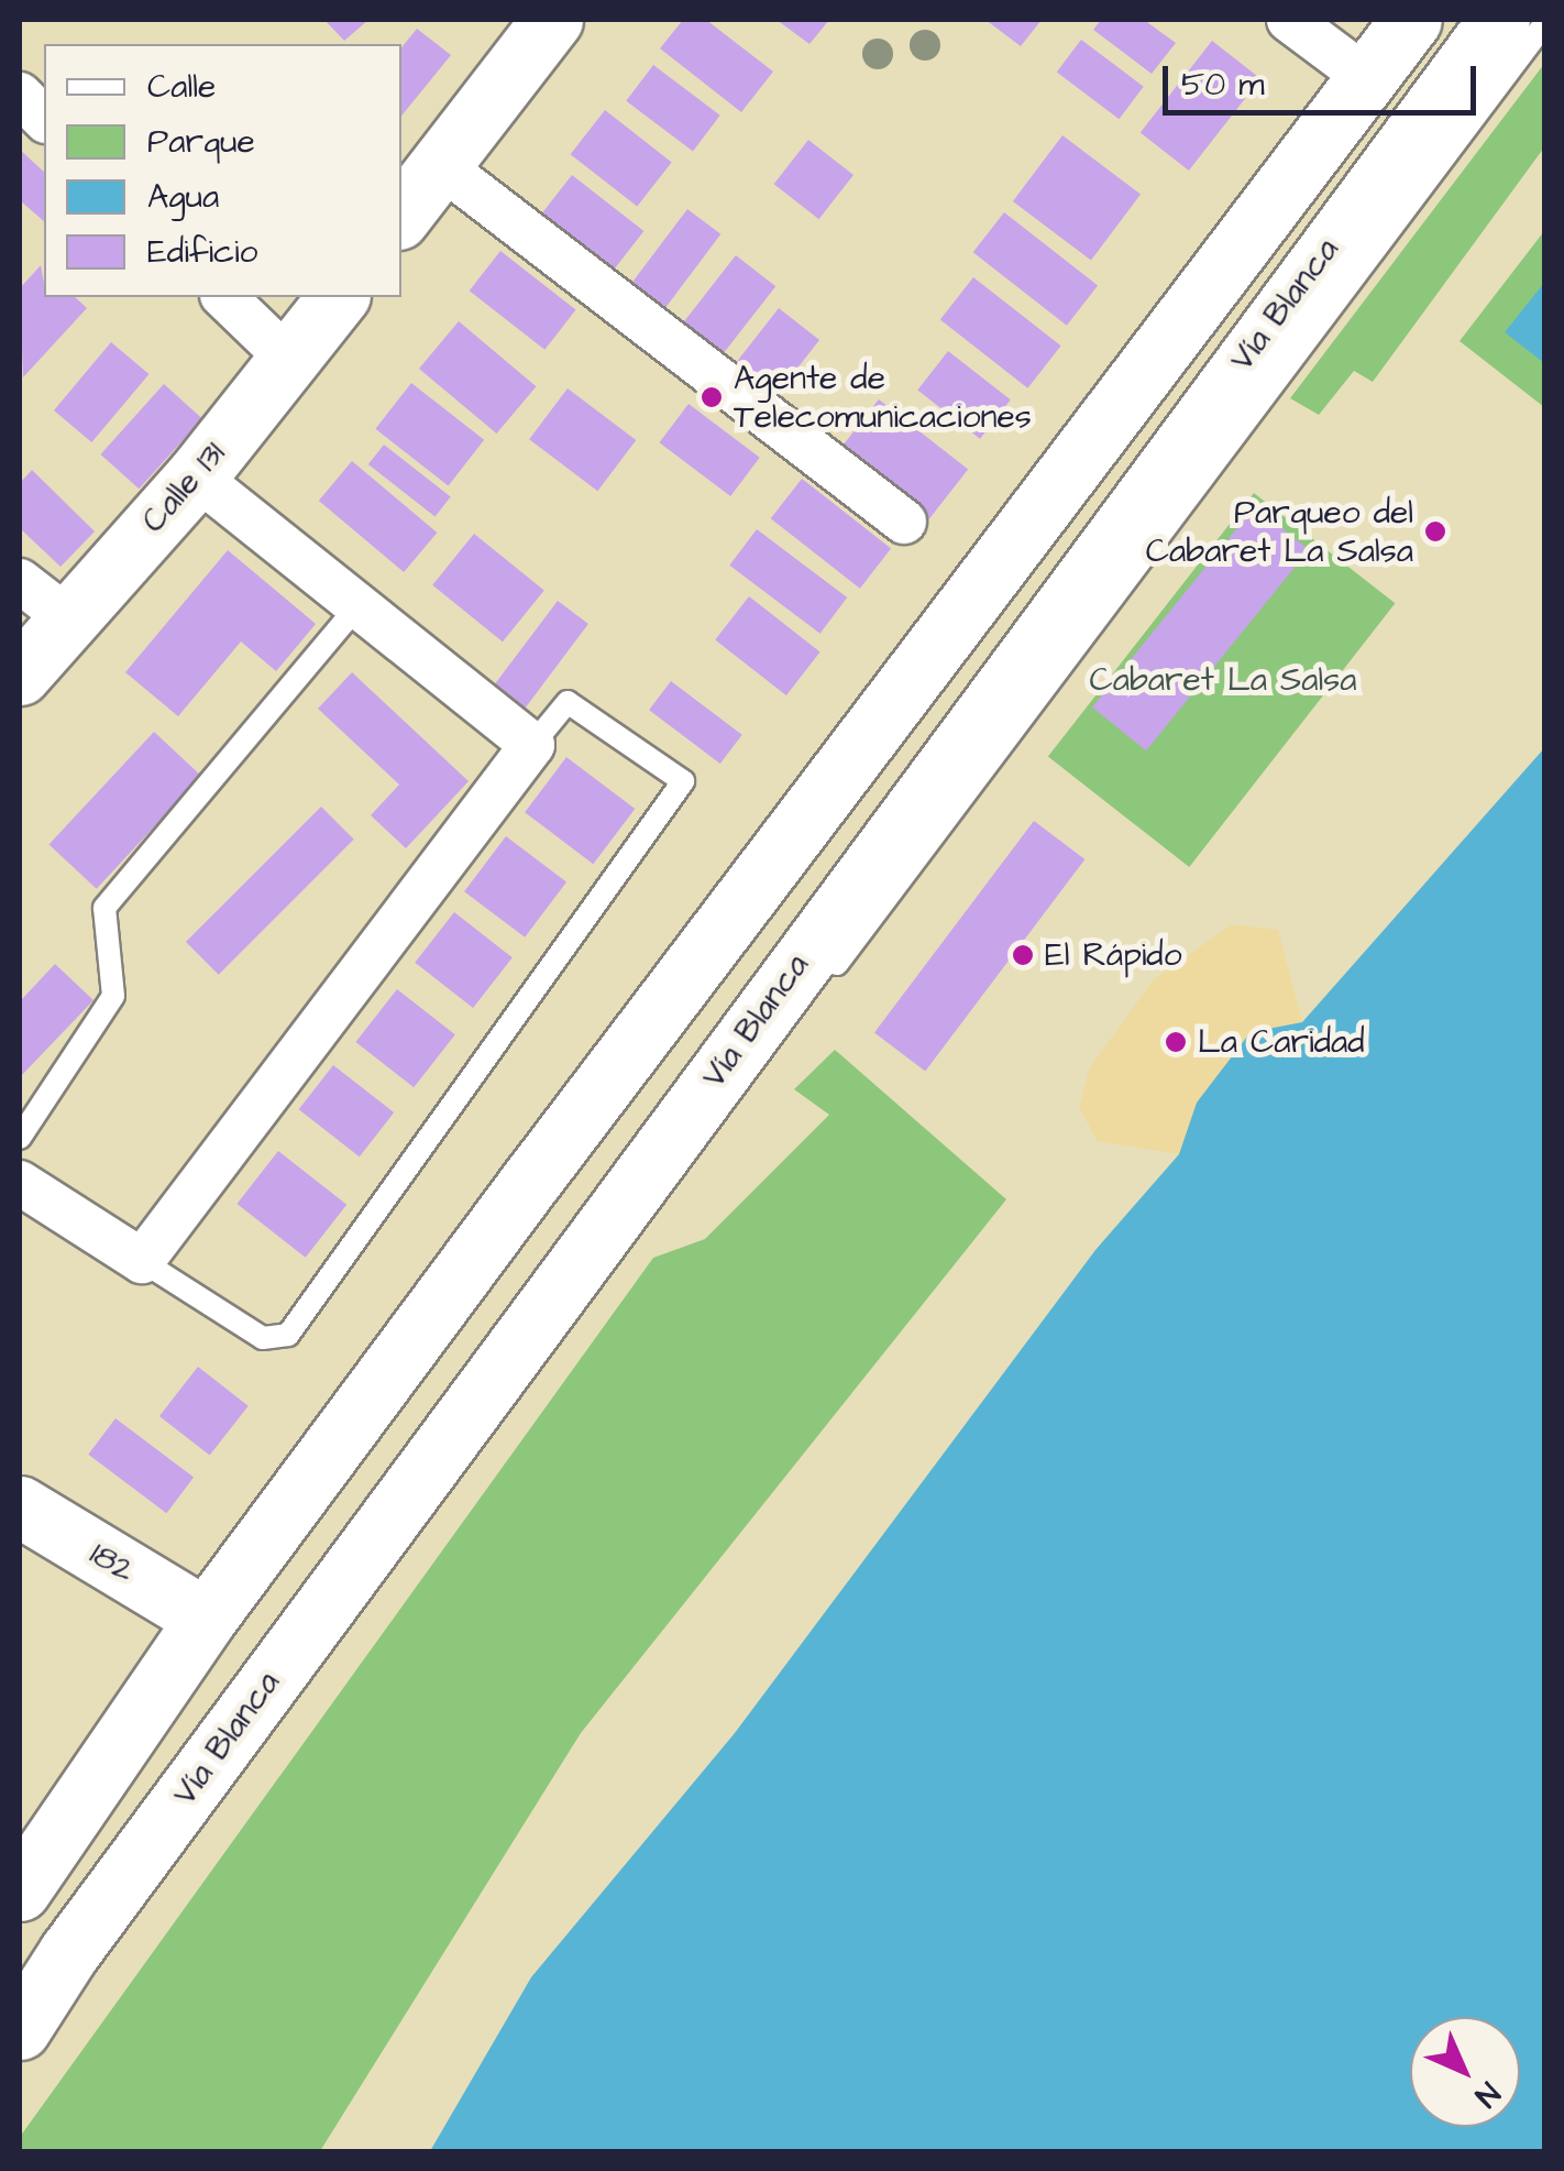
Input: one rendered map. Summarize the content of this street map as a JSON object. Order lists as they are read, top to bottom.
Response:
{
  "streets": {
    "main road": ["Vía Blanca", "Calle 131", "182"]
  },
  "parks": ["Cabaret La Salsa"],
  "places": [
    "Agente de Telecomunicaciones",
    "Parqueo del Cabaret La Salsa",
    "El Rápido",
    "La Caridad"
  ],
  "legend": [
    "Calle",
    "Parque",
    "Agua",
    "Edificio"
  ],
  "scale_bar": "50 m",
  "north": "bottom right"
}
